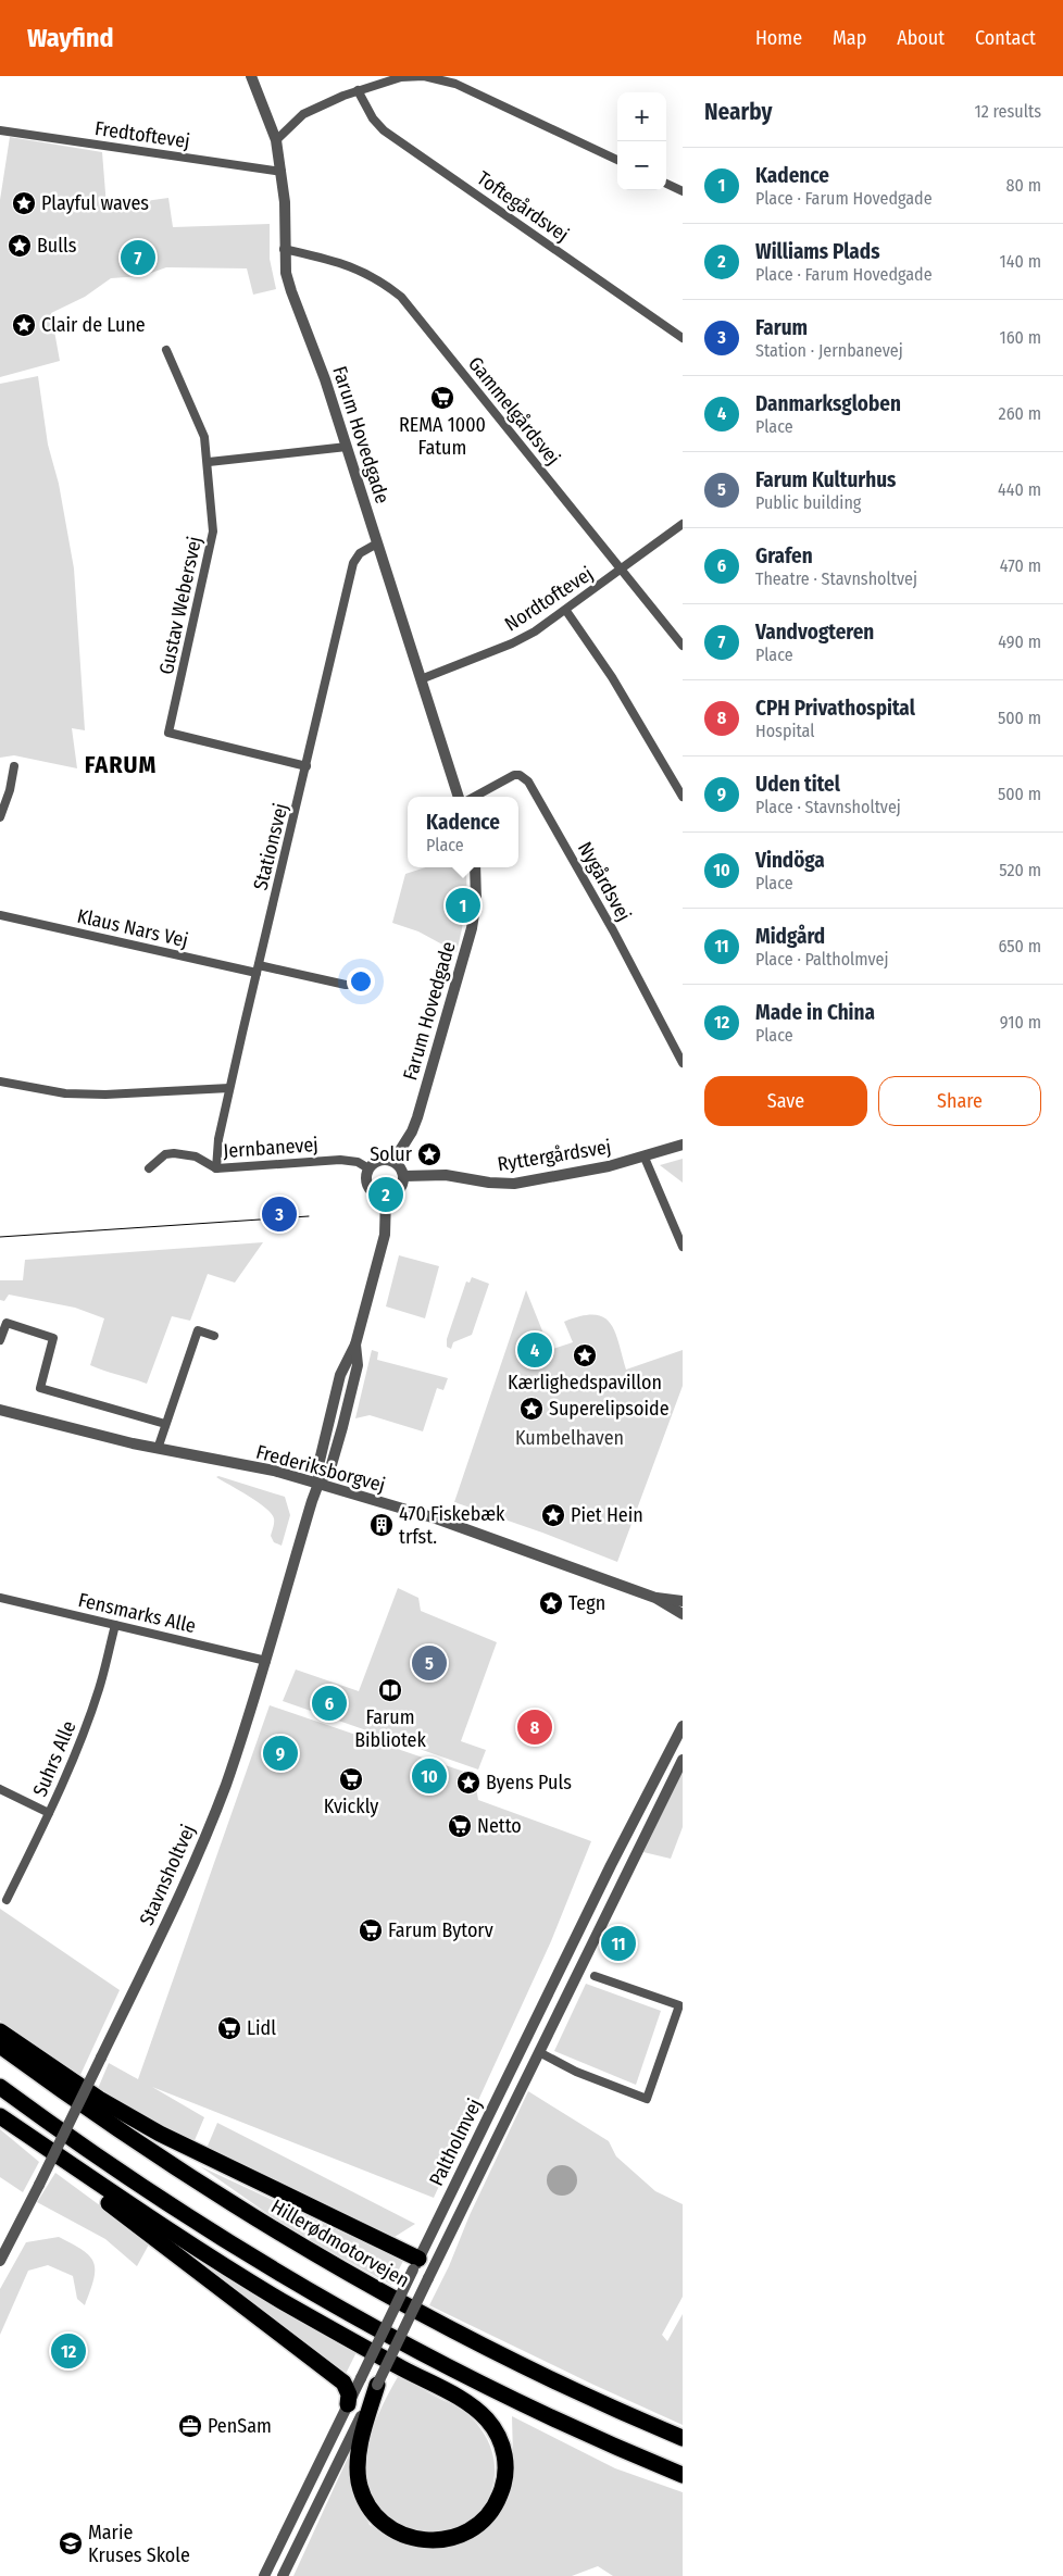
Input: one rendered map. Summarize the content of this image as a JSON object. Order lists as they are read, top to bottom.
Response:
{
  "streets": {
    "highway": ["Hillerødmotorvejen"],
    "street": [
      "Fredtoftevej",
      "Toftegårdsvej",
      "Gammelgårdsvej",
      "Farum Hovedgade",
      "Nordtoftevej",
      "Gustav Webersvej",
      "Stationsvej",
      "Nygårdsvej",
      "Klaus Nars Vej",
      "Jernbanevej",
      "Ryttergårdsvej",
      "Frederiksborgvej",
      "Fensmarks Alle",
      "Suhrs Alle",
      "Stavnsholtvej",
      "Paltholmvej"
    ]
  },
  "crossings": [
    ["Fredtoftevej", "Farum Hovedgade"],
    ["Gammelgårdsvej", "Farum Hovedgade"],
    ["Gammelgårdsvej", "Nordtoftevej"],
    ["Farum Hovedgade", "Nordtoftevej"],
    ["Farum Hovedgade", "Stationsvej"],
    ["Farum Hovedgade", "Jernbanevej"],
    ["Farum Hovedgade", "Ryttergårdsvej"],
    ["Gustav Webersvej", "Stationsvej"],
    ["Stationsvej", "Klaus Nars Vej"],
    ["Stationsvej", "Jernbanevej"],
    ["Jernbanevej", "Ryttergårdsvej"],
    ["Frederiksborgvej", "Stavnsholtvej"],
    ["Fensmarks Alle", "Suhrs Alle"],
    ["Fensmarks Alle", "Stavnsholtvej"]
  ],
  "districts": ["FARUM"],
  "parks": ["Kumbelhaven"],
  "places": {
    "place": [
      "Playful waves",
      "Bulls",
      "Clair de Lune",
      "Solur",
      "Kærlighedspavillon",
      "Superelipsoide",
      "Piet Hein",
      "Tegn",
      "Byens Puls"
    ],
    "supermarket": [
      "REMA 1000 Fatum",
      "Kvickly",
      "Netto",
      "Farum Bytorv",
      "Lidl"
    ],
    "building": ["470 Fiskebæk trfst."],
    "library": ["Farum Bibliotek"],
    "office": ["PenSam"],
    "school or university": ["Marie Kruses Skole"]
  },
  "page": {
    "header": "Wayfind",
    "nav": [
      "Home",
      "Map",
      "About",
      "Contact"
    ],
    "heading": ["Nearby", "12 results"],
    "map_buttons": ["+", "−"],
    "list": [
      {
        "mark": "1",
        "name": "Kadence",
        "note": "Place · Farum Hovedgade",
        "value": "80 m"
      },
      {
        "mark": "2",
        "name": "Williams Plads",
        "note": "Place · Farum Hovedgade",
        "value": "140 m"
      },
      {
        "mark": "3",
        "name": "Farum",
        "note": "Station · Jernbanevej",
        "value": "160 m"
      },
      {
        "mark": "4",
        "name": "Danmarksgloben",
        "note": "Place",
        "value": "260 m"
      },
      {
        "mark": "5",
        "name": "Farum Kulturhus",
        "note": "Public building",
        "value": "440 m"
      },
      {
        "mark": "6",
        "name": "Grafen",
        "note": "Theatre · Stavnsholtvej",
        "value": "470 m"
      },
      {
        "mark": "7",
        "name": "Vandvogteren",
        "note": "Place",
        "value": "490 m"
      },
      {
        "mark": "8",
        "name": "CPH Privathospital",
        "note": "Hospital",
        "value": "500 m"
      },
      {
        "mark": "9",
        "name": "Uden titel",
        "note": "Place · Stavnsholtvej",
        "value": "500 m"
      },
      {
        "mark": "10",
        "name": "Vindöga",
        "note": "Place",
        "value": "520 m"
      },
      {
        "mark": "11",
        "name": "Midgård",
        "note": "Place · Paltholmvej",
        "value": "650 m"
      },
      {
        "mark": "12",
        "name": "Made in China",
        "note": "Place",
        "value": "910 m"
      }
    ],
    "pins": [
      "7",
      "1",
      "2",
      "3",
      "4",
      "5",
      "6",
      "8",
      "9",
      "10",
      "11",
      "12"
    ],
    "popup": ["Kadence", "Place"],
    "buttons": ["Save", "Share"]
  }
}
